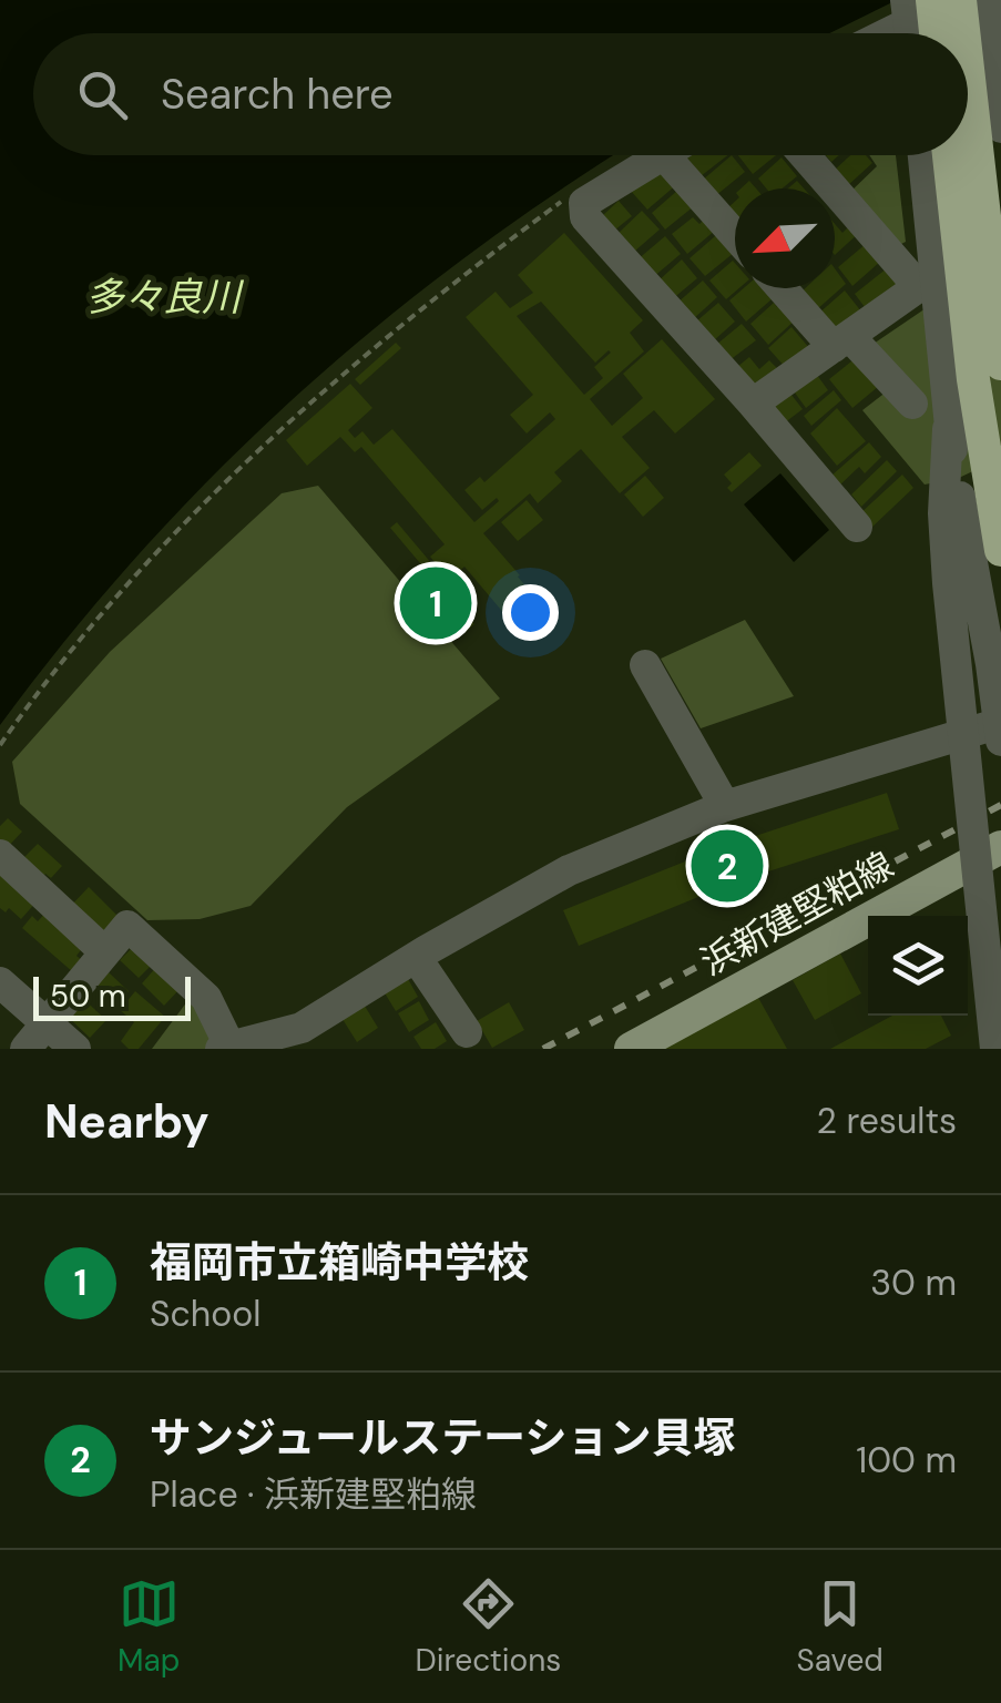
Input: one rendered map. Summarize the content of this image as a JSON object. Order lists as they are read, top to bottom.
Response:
{
  "streets": {
    "main road": ["浜新建堅粕線"]
  },
  "water": ["多々良川"],
  "scale_bar": "50 m",
  "north": "bottom left",
  "page": {
    "search": "Search here",
    "pins": ["1", "2"],
    "scale": "50 m",
    "heading": ["Nearby", "2 results"],
    "list": [
      {
        "mark": "1",
        "name": "福岡市立箱崎中学校",
        "note": "School",
        "value": "30 m"
      },
      {
        "mark": "2",
        "name": "サンジュールステーション貝塚",
        "note": "Place · 浜新建堅粕線",
        "value": "100 m"
      }
    ],
    "nav": ["Map", "Directions", "Saved"]
  }
}
